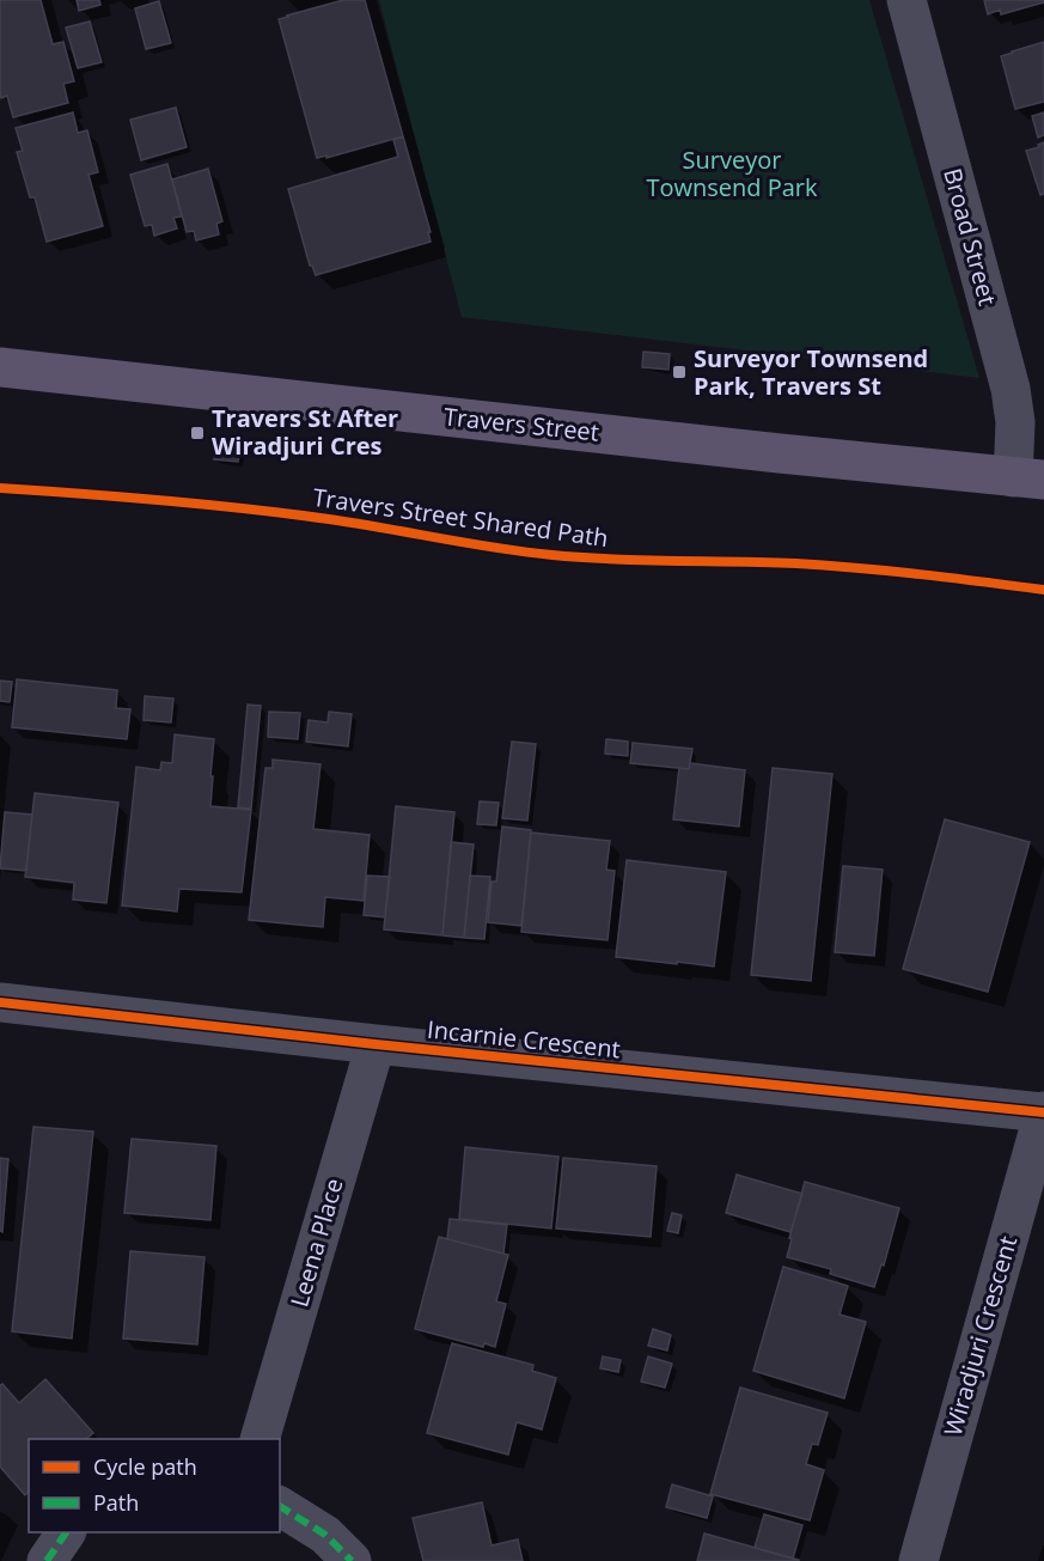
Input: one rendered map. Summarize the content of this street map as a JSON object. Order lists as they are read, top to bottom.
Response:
{
  "streets": {
    "main road": ["Travers Street"],
    "street": [
      "Broad Street",
      "Incarnie Crescent",
      "Leena Place",
      "Wiradjuri Crescent"
    ],
    "cycle path": ["Travers Street Shared Path"]
  },
  "crossings": [
    ["Broad Street", "Travers Street"],
    ["Incarnie Crescent", "Leena Place"],
    ["Incarnie Crescent", "Wiradjuri Crescent"]
  ],
  "parks": ["Surveyor Townsend Park"],
  "places": {
    "transit": ["Surveyor Townsend Park, Travers St", "Travers St After Wiradjuri Cres"]
  },
  "legend": ["Cycle path", "Path"]
}
